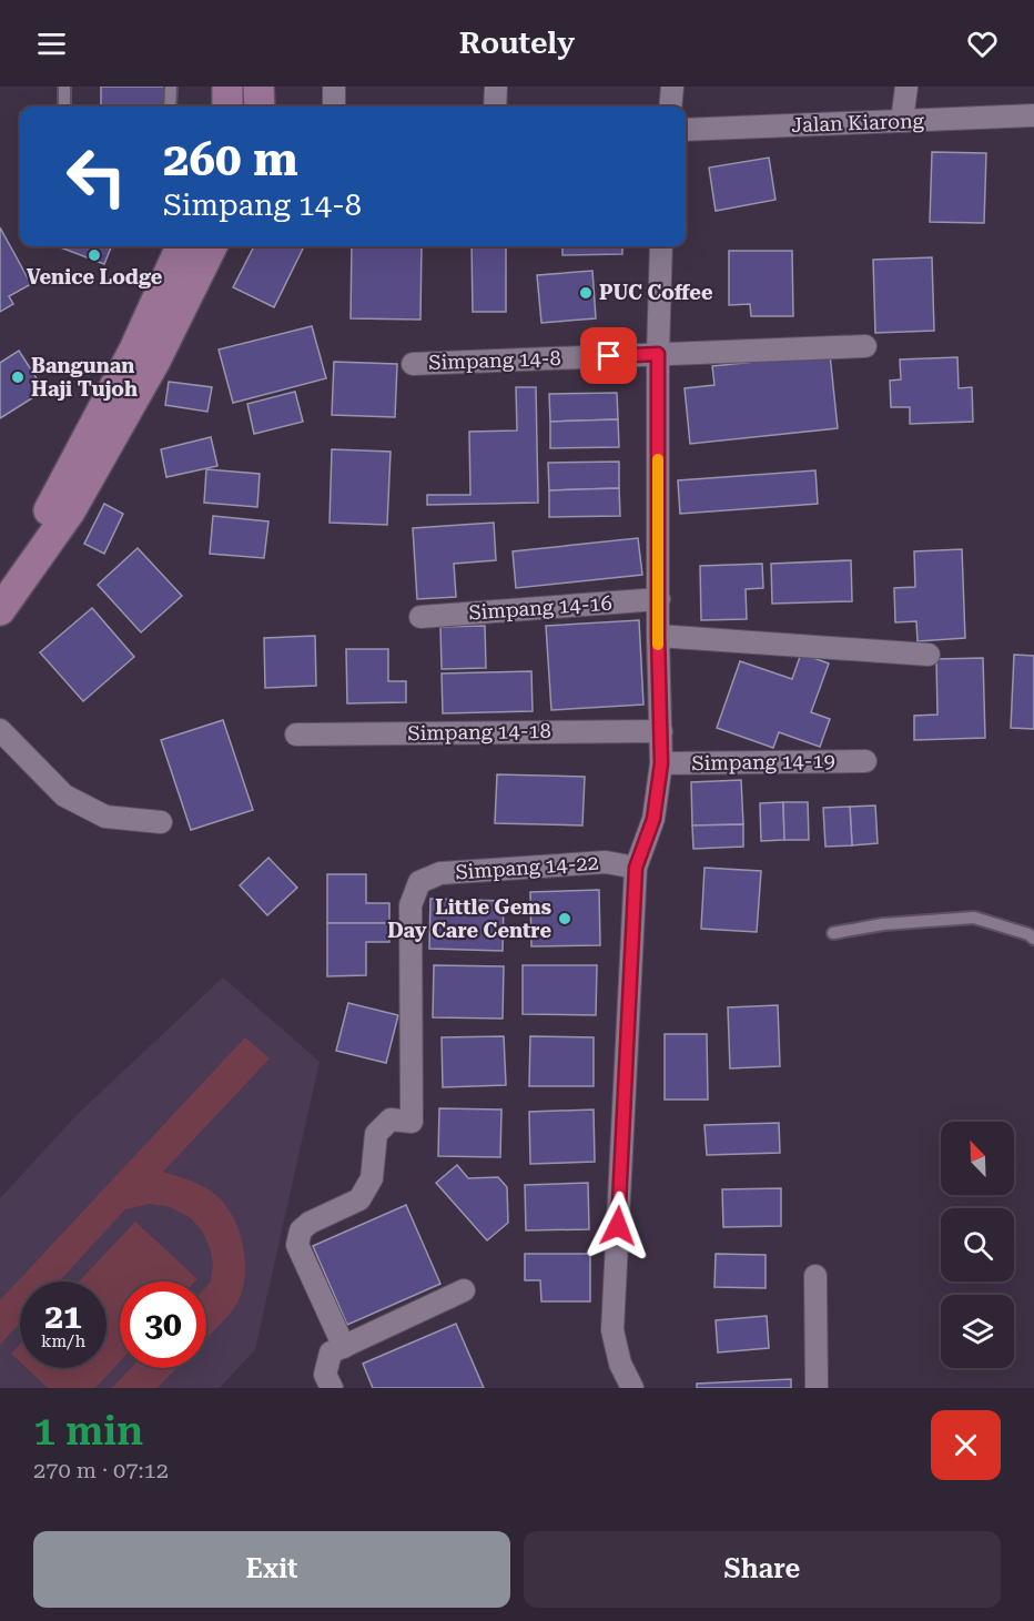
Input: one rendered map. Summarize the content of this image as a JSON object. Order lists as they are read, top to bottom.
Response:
{
  "streets": {
    "street": [
      "Jalan Kiarong",
      "Simpang 14-8",
      "Simpang 14-16",
      "Simpang 14-18",
      "Simpang 14-19",
      "Simpang 14-22"
    ]
  },
  "places": [
    "Venice Lodge",
    "PUC Coffee",
    "Bangunan Haji Tujoh",
    "Little Gems Day Care Centre"
  ],
  "north": "top left",
  "page": {
    "header": "Routely",
    "turn": ["260 m", "Simpang 14-8"],
    "speed": "21 km/h",
    "limit": "30",
    "heading": ["1 min", "270 m · 07:12"],
    "buttons": ["Exit", "Share"]
  }
}
